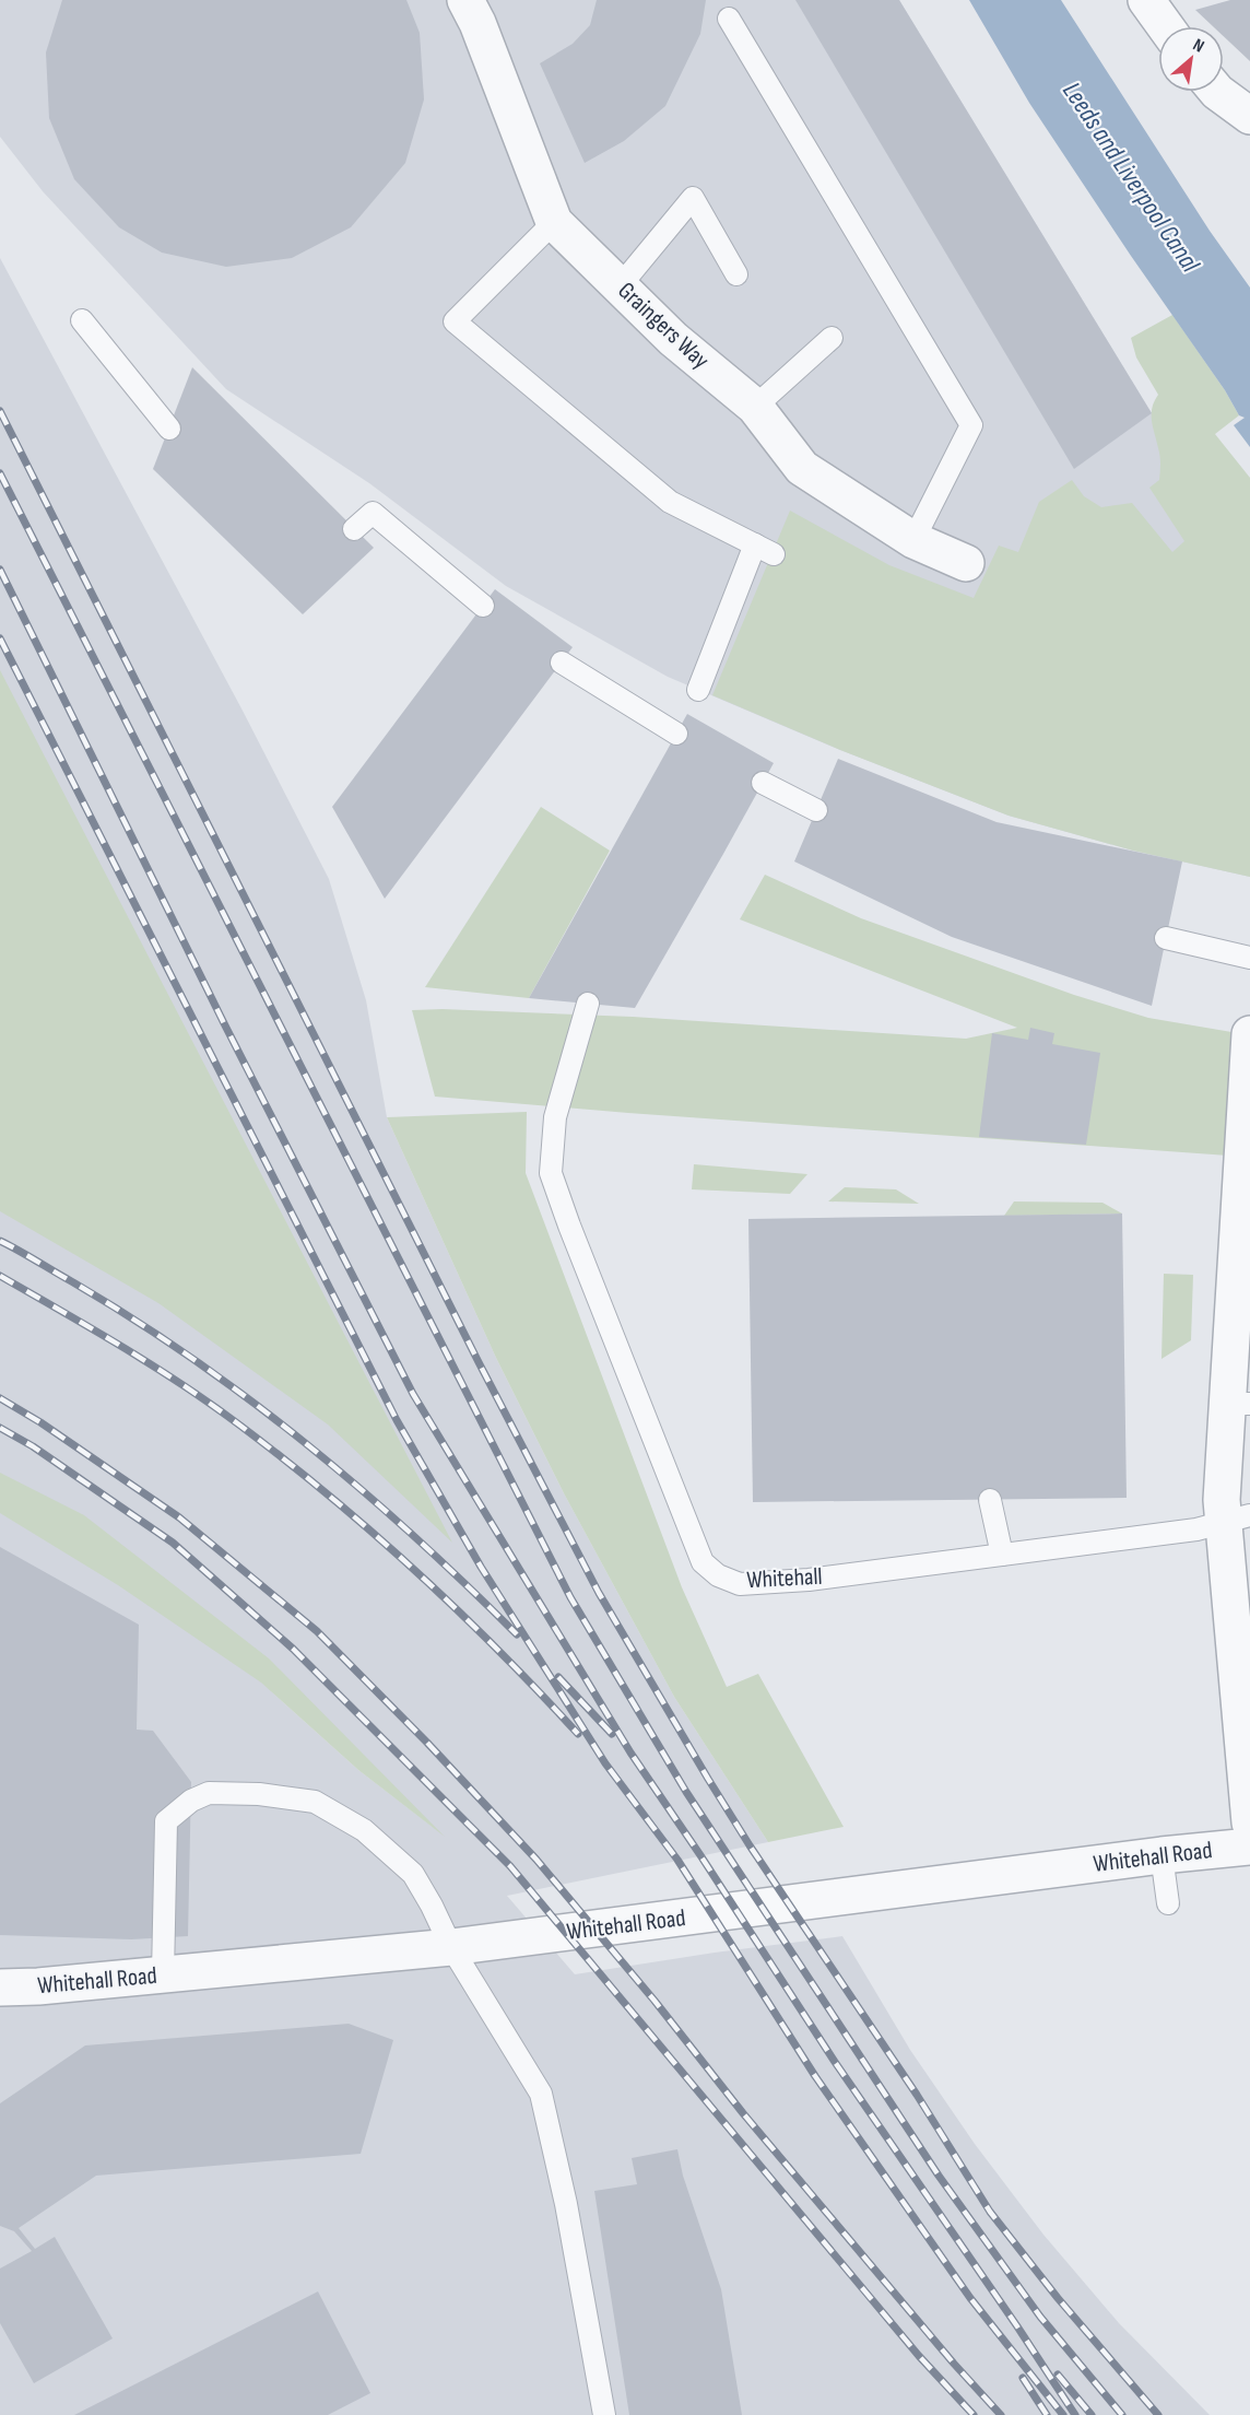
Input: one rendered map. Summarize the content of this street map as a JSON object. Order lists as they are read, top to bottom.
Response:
{
  "streets": {
    "street": ["Graingers Way", "Whitehall Road"],
    "lane": ["Whitehall"]
  },
  "water": ["Leeds and Liverpool Canal"],
  "north": "top right"
}
